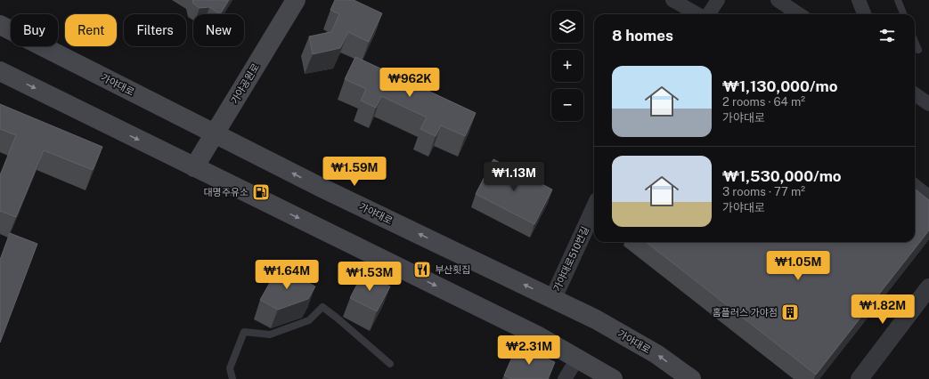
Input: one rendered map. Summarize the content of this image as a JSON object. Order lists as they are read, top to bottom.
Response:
{
  "streets": {
    "main road": ["가야공원로", "가야대로"],
    "street": ["가야대로510번길"]
  },
  "crossings": [
    ["가야공원로", "가야대로"],
    ["가야대로", "가야대로510번길"]
  ],
  "places": {
    "fuel station": ["대명주유소"],
    "restaurant": ["부산횟집"],
    "building": ["홈플러스 가야점"]
  },
  "page": {
    "map_buttons": ["+", "−"],
    "chip": [
      "Buy",
      "Rent",
      "Filters",
      "New"
    ],
    "heading": "8 homes",
    "list": [
      {
        "name": "₩1,130,000/mo",
        "note": "2 rooms · 64 m² · 가야대로"
      },
      {
        "name": "₩1,530,000/mo",
        "note": "3 rooms · 77 m² · 가야대로"
      }
    ],
    "price": [
      "₩962K",
      "₩1.59M",
      "₩1.13M",
      "₩1.05M",
      "₩1.64M",
      "₩1.53M",
      "₩1.82M",
      "₩2.31M"
    ]
  }
}
